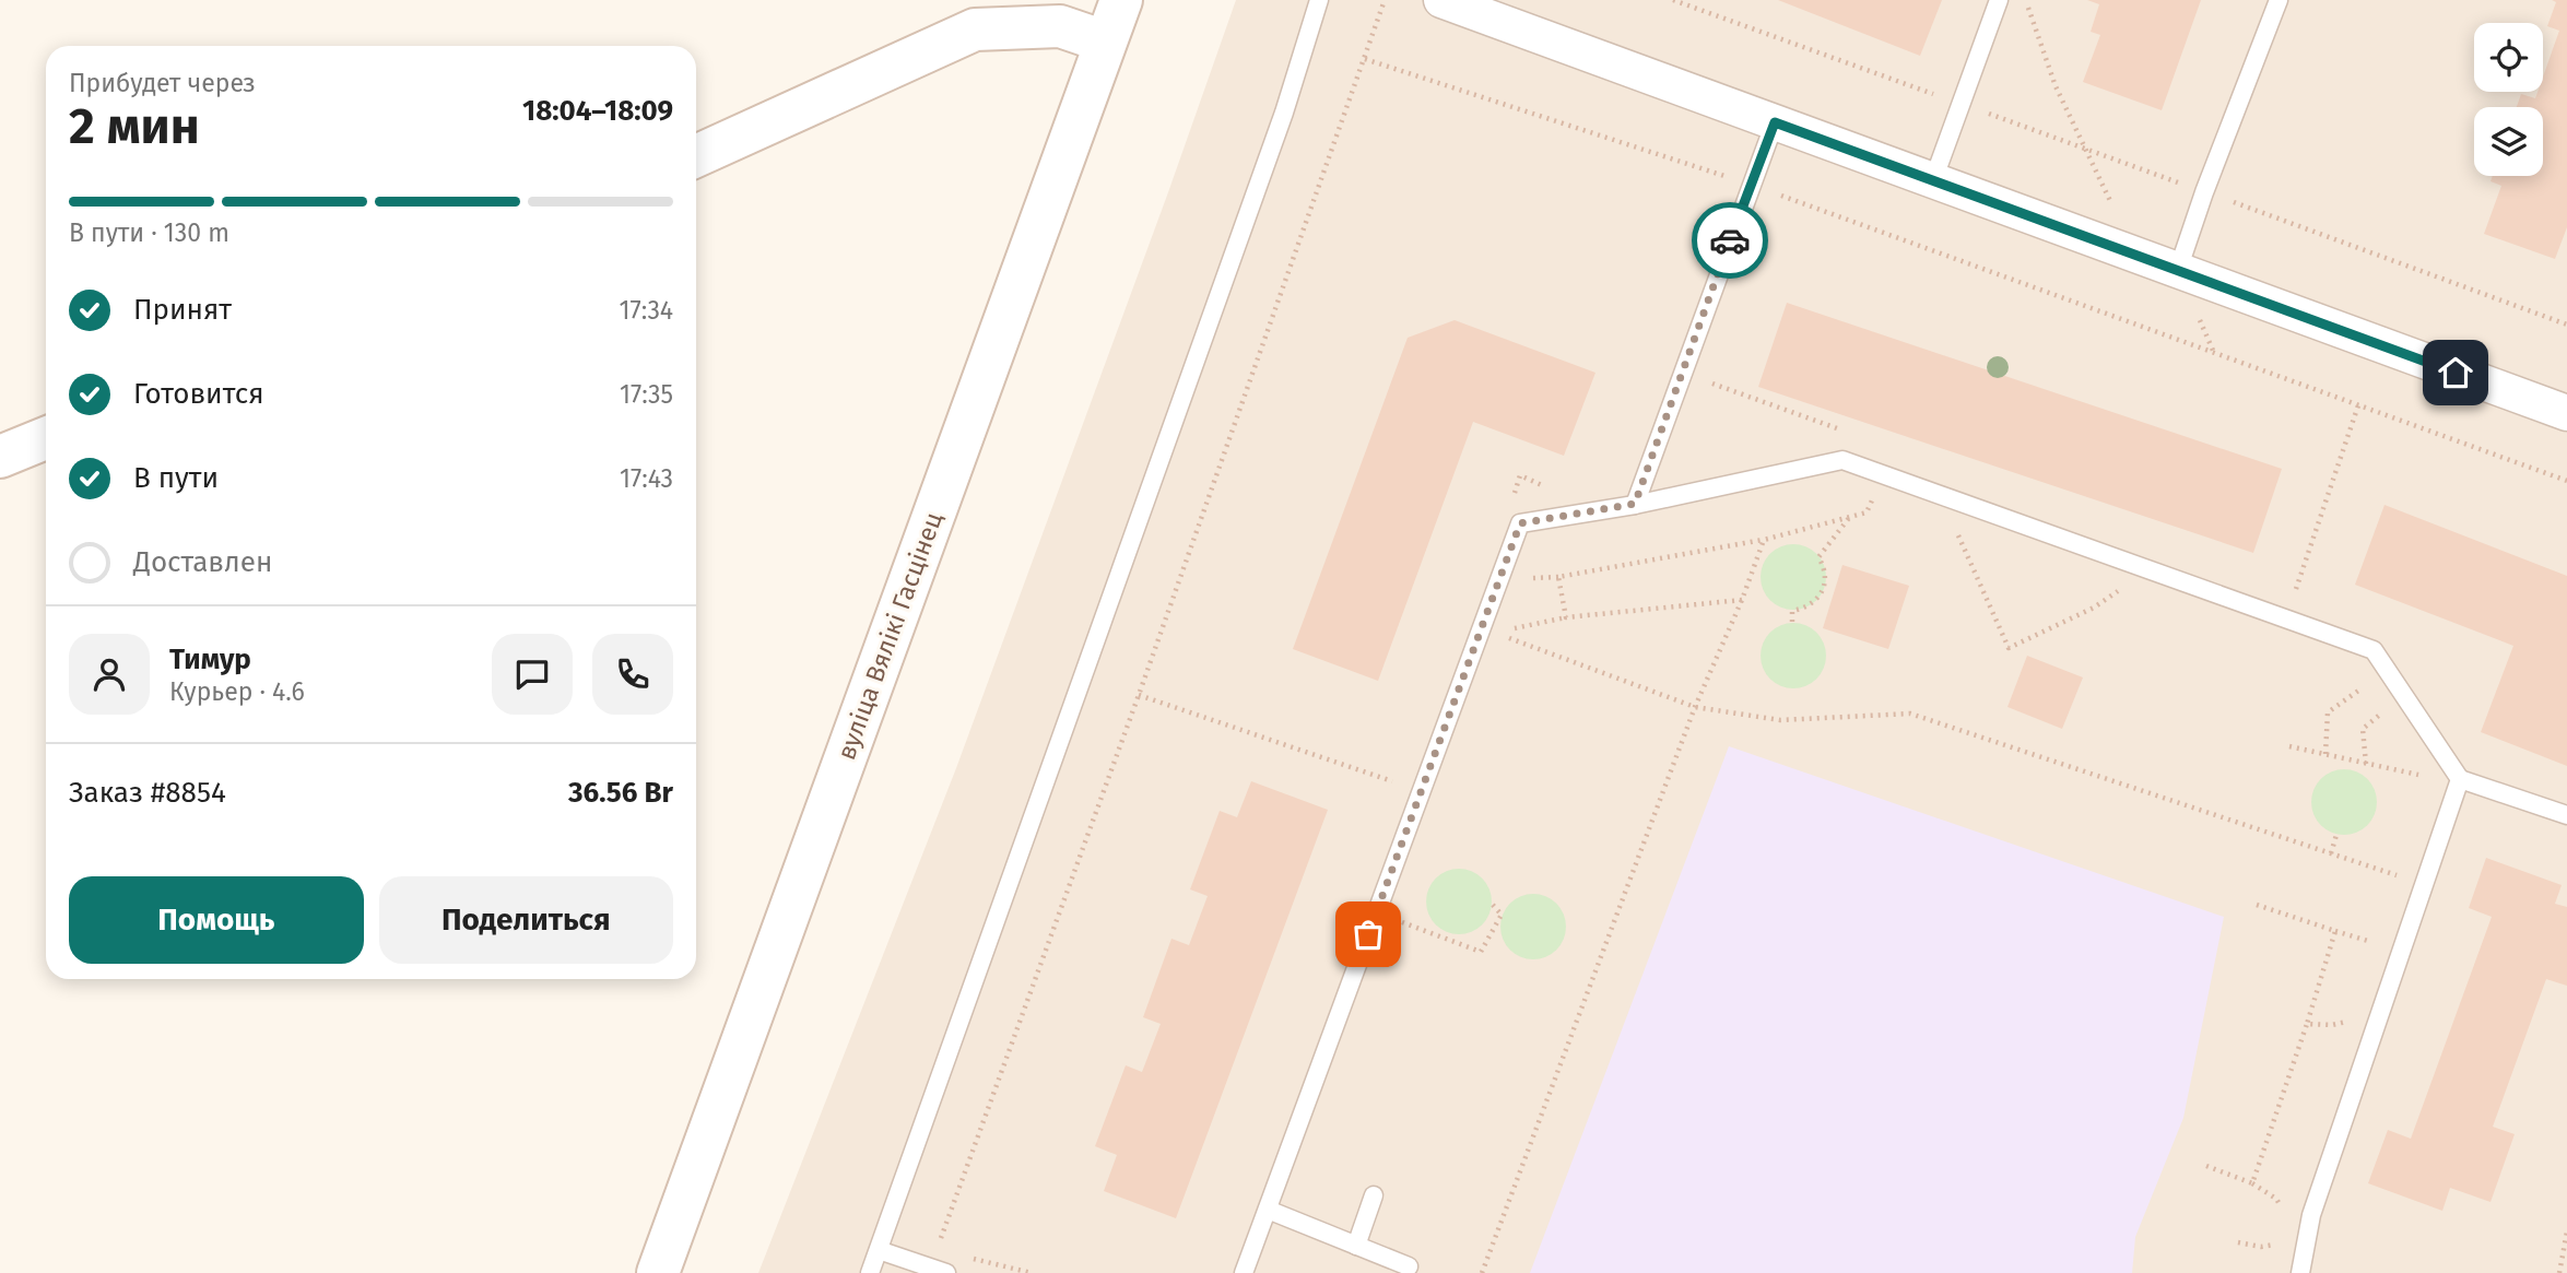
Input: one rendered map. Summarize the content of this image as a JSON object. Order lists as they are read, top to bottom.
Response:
{
  "streets": {
    "main road": ["вуліца Вялікі Гасцінец"]
  },
  "page": {
    "heading": ["2 мин", "Прибудет через", "18:04–18:09"],
    "panel": [
      "Тимур",
      "Курьер · 4.6",
      "Заказ #8854",
      "36.56 Br"
    ],
    "bar": "В пути · 130 m",
    "list": [
      ["Принят", "17:34"],
      ["Готовится", "17:35"],
      ["В пути", "17:43"],
      "Доставлен"
    ],
    "buttons": ["Помощь", "Поделиться"]
  }
}
